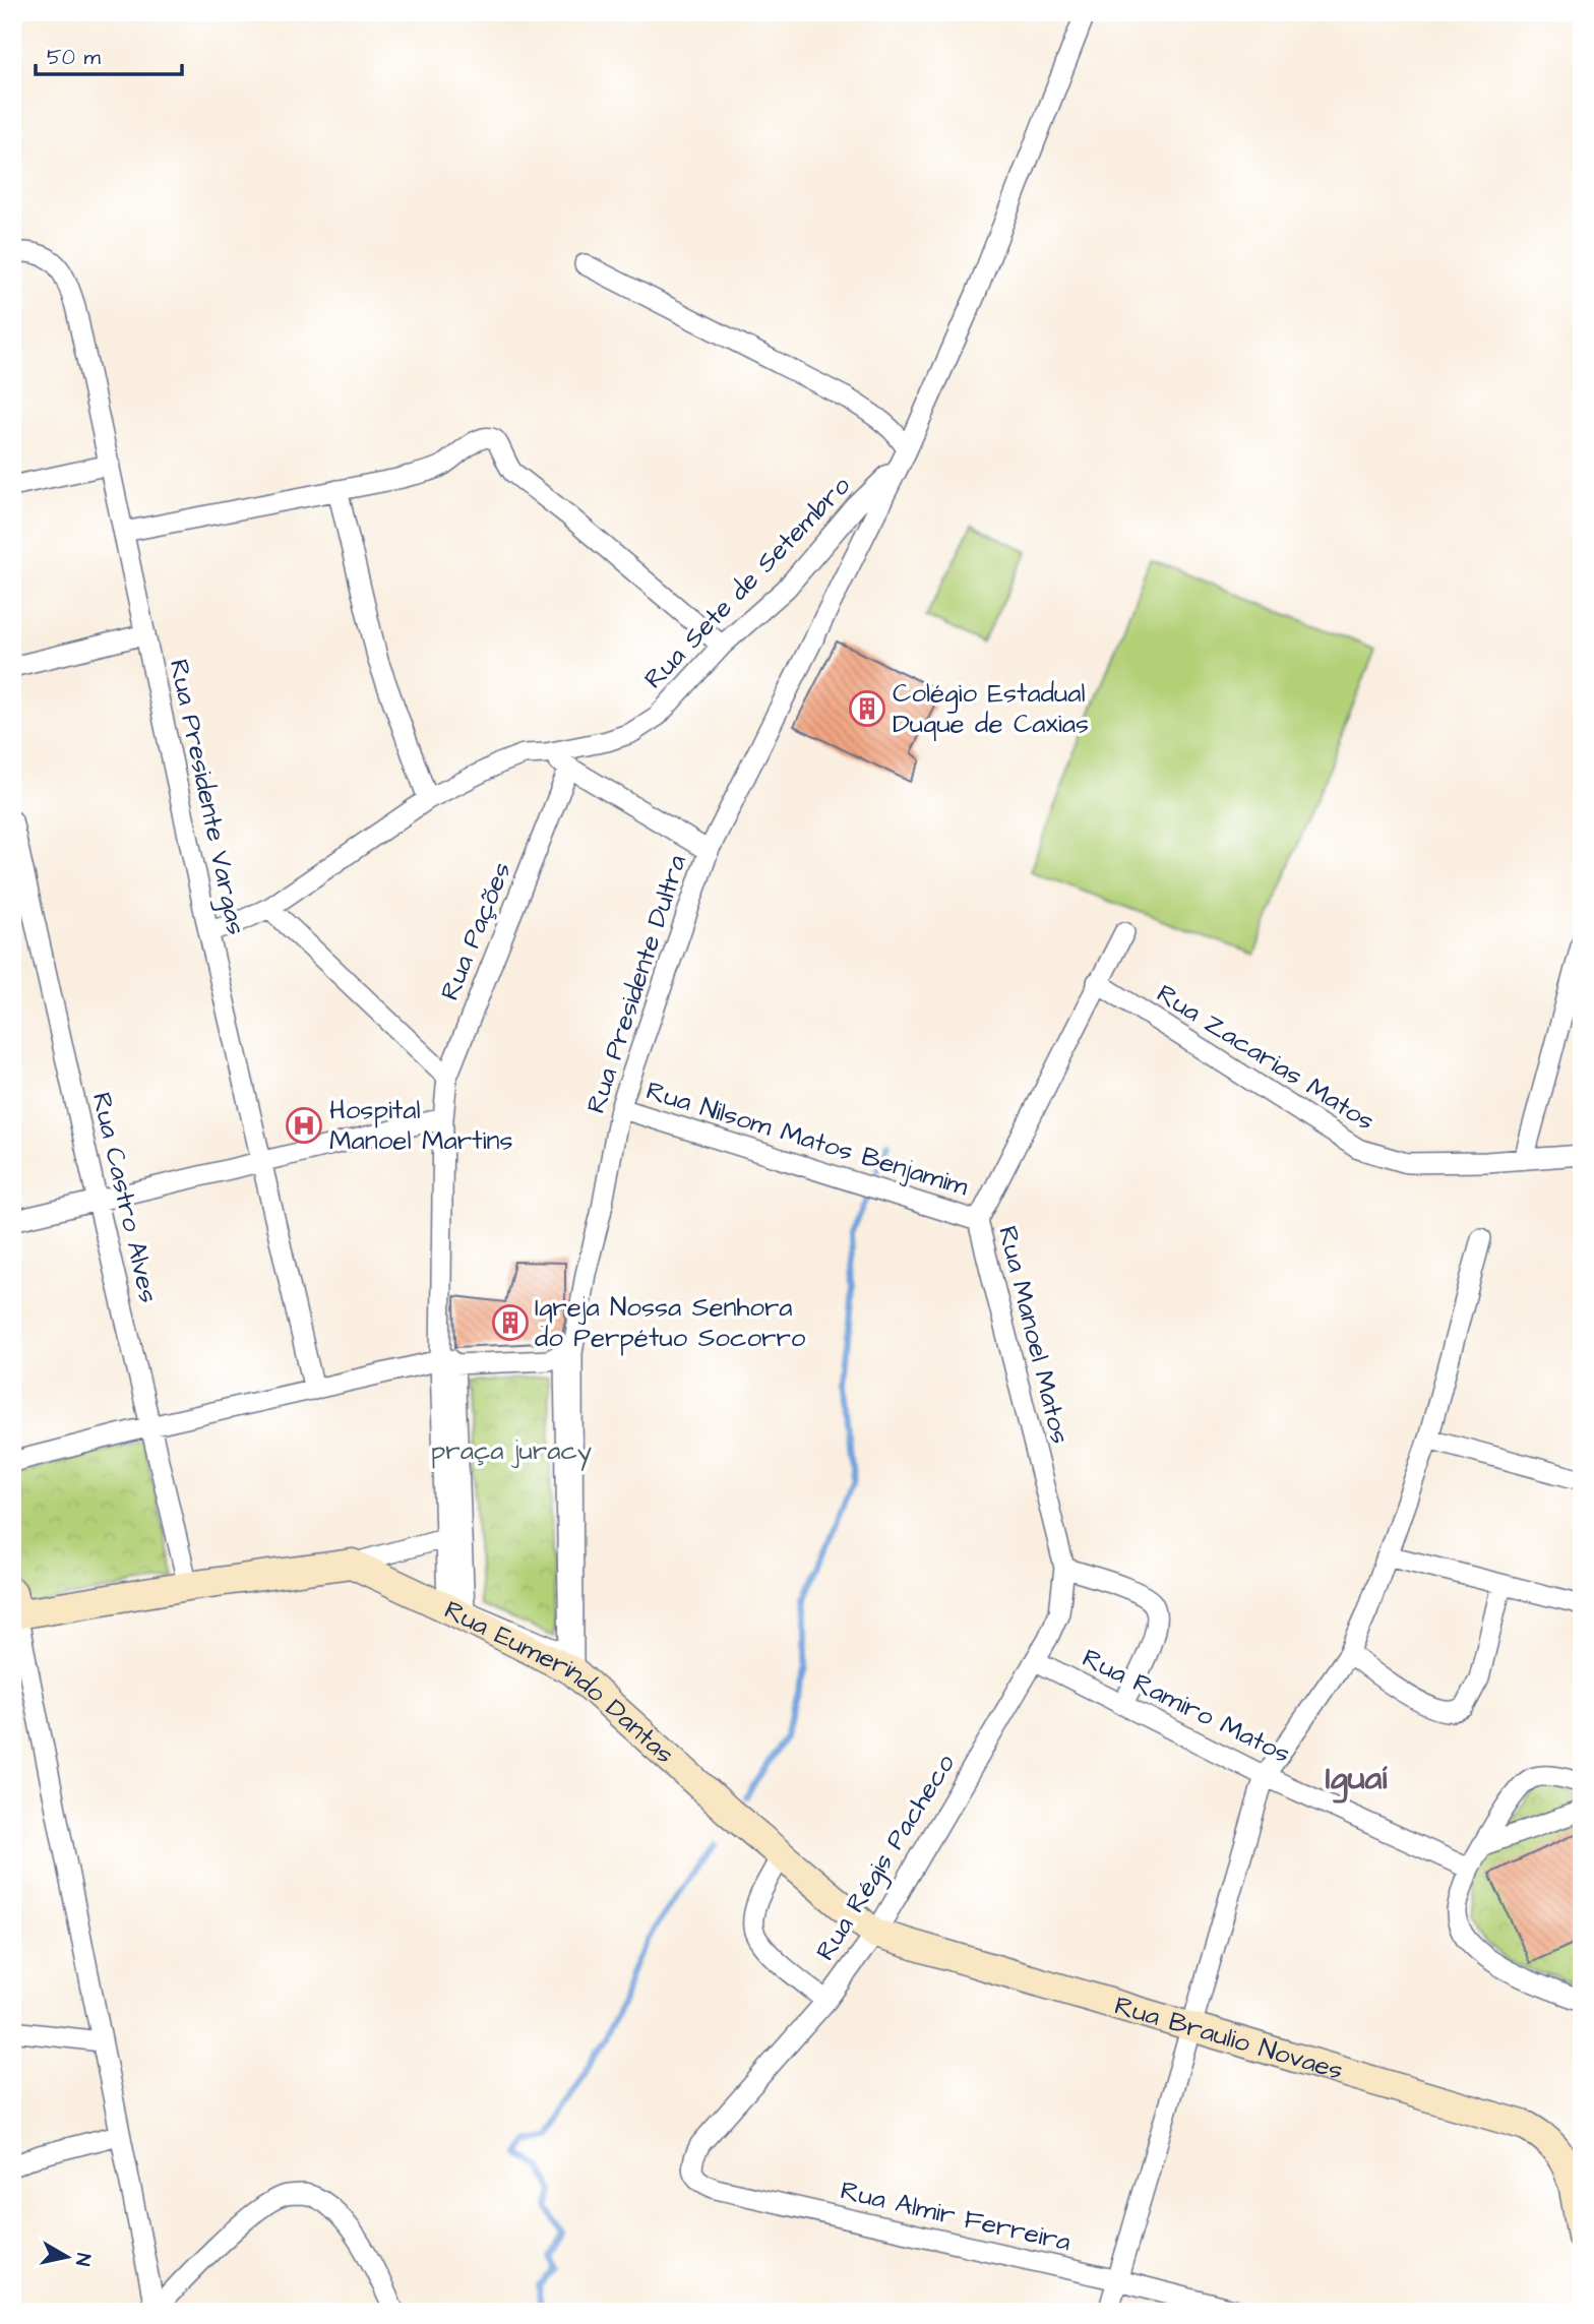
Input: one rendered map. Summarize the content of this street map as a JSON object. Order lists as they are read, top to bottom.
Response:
{
  "streets": {
    "street": [
      "Rua Sete de Setembro",
      "Rua Presidente Vargas",
      "Rua Pações",
      "Rua Presidente Dultra",
      "Rua Zacarias Matos",
      "Rua Nilsom Matos Benjamim",
      "Rua Castro Alves",
      "Rua Manoel Matos",
      "Rua Eumerindo Dantas",
      "Rua Ramiro Matos",
      "Rua Régis Pacheco",
      "Rua Braulio Novaes",
      "Rua Almir Ferreira"
    ]
  },
  "crossings": [
    ["Rua Sete de Setembro", "Rua Presidente Vargas"],
    ["Rua Sete de Setembro", "Rua Presidente Dultra"],
    ["Rua Pações", "Rua Eumerindo Dantas"],
    ["Rua Presidente Dultra", "Rua Nilsom Matos Benjamim"],
    ["Rua Zacarias Matos", "Rua Manoel Matos"],
    ["Rua Nilsom Matos Benjamim", "Rua Manoel Matos"],
    ["Rua Manoel Matos", "Rua Régis Pacheco"],
    ["Rua Eumerindo Dantas", "Rua Régis Pacheco"],
    ["Rua Eumerindo Dantas", "Rua Braulio Novaes"],
    ["Rua Ramiro Matos", "Rua Régis Pacheco"],
    ["Rua Régis Pacheco", "Rua Braulio Novaes"],
    ["Rua Régis Pacheco", "Rua Almir Ferreira"]
  ],
  "districts": ["Iguaí"],
  "parks": ["praça juracy"],
  "places": {
    "building": ["Colégio Estadual Duque de Caxias", "Igreja Nossa Senhora do Perpétuo Socorro"],
    "hospital": ["Hospital Manoel Martins"]
  },
  "scale_bar": "50 m",
  "north": "right"
}
